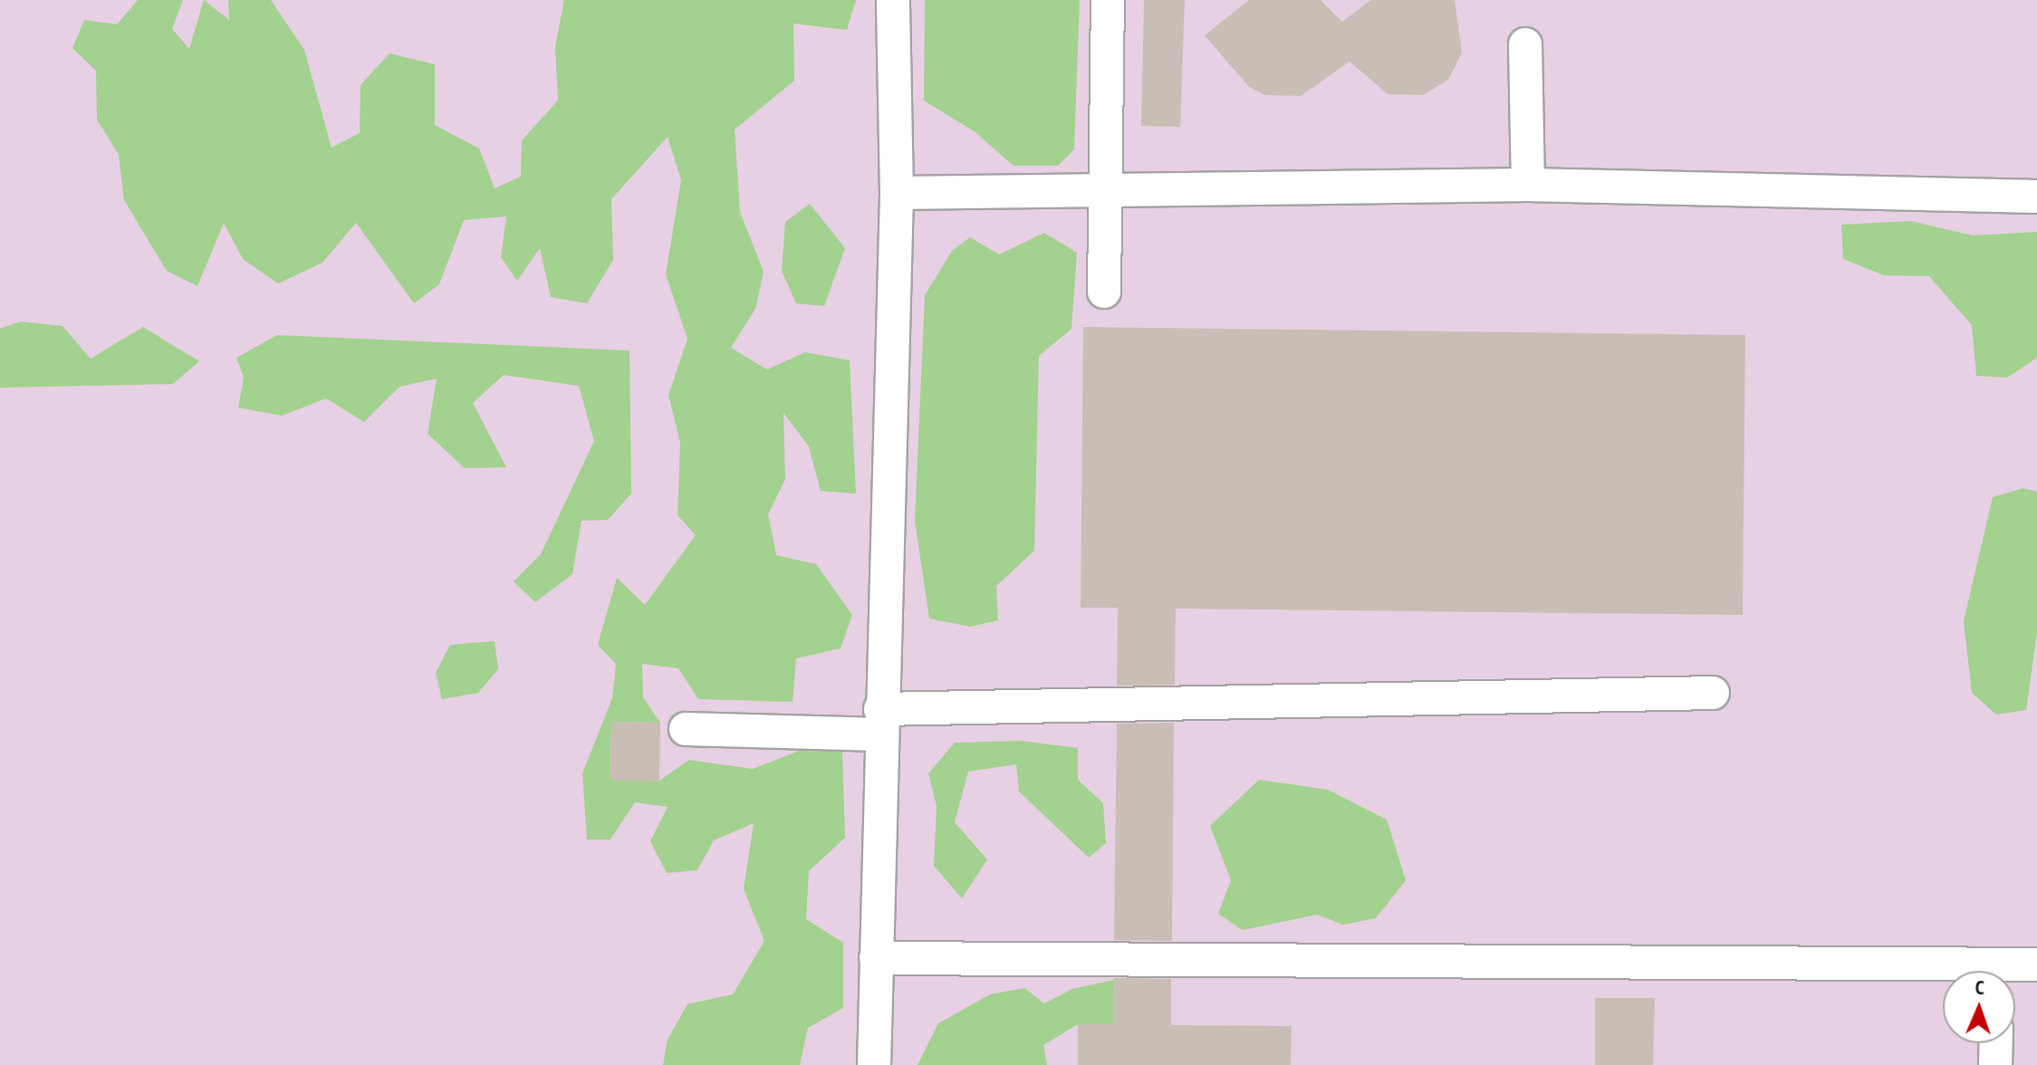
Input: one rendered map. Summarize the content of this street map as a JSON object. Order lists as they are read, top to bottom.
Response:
{
  "north": "top"
}
